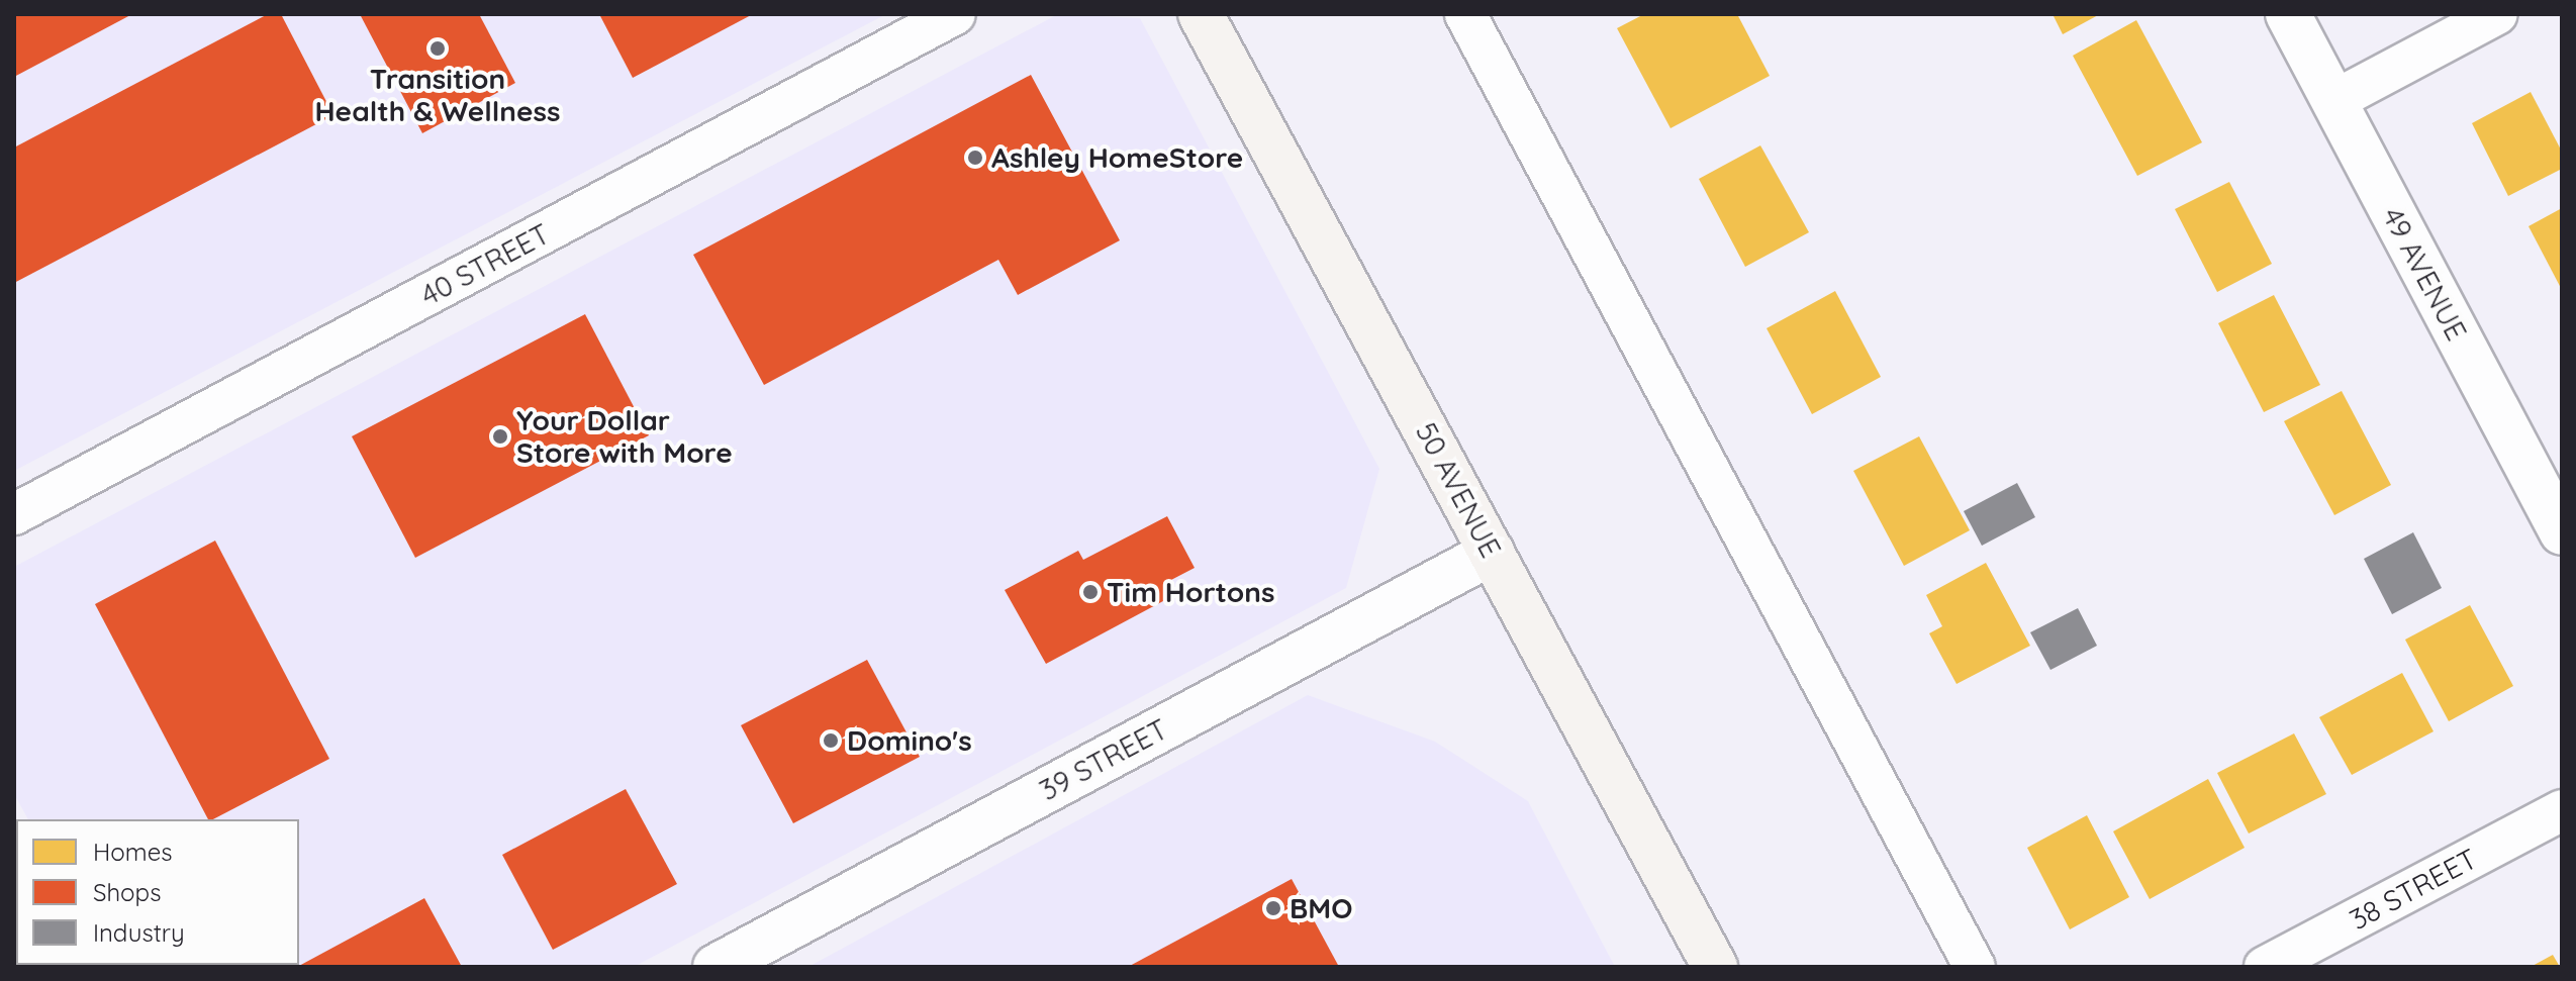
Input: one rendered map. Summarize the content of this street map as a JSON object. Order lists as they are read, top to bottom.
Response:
{
  "streets": {
    "main road": ["50 AVENUE"],
    "street": [
      "40 STREET",
      "49 AVENUE",
      "39 STREET",
      "38 STREET"
    ]
  },
  "crossings": [
    ["50 AVENUE", "39 STREET"]
  ],
  "places": [
    "Transition Health & Wellness",
    "Ashley HomeStore",
    "Your Dollar Store with More",
    "Tim Hortons",
    "Domino's",
    "BMO"
  ],
  "legend": ["Homes", "Shops", "Industry"]
}
